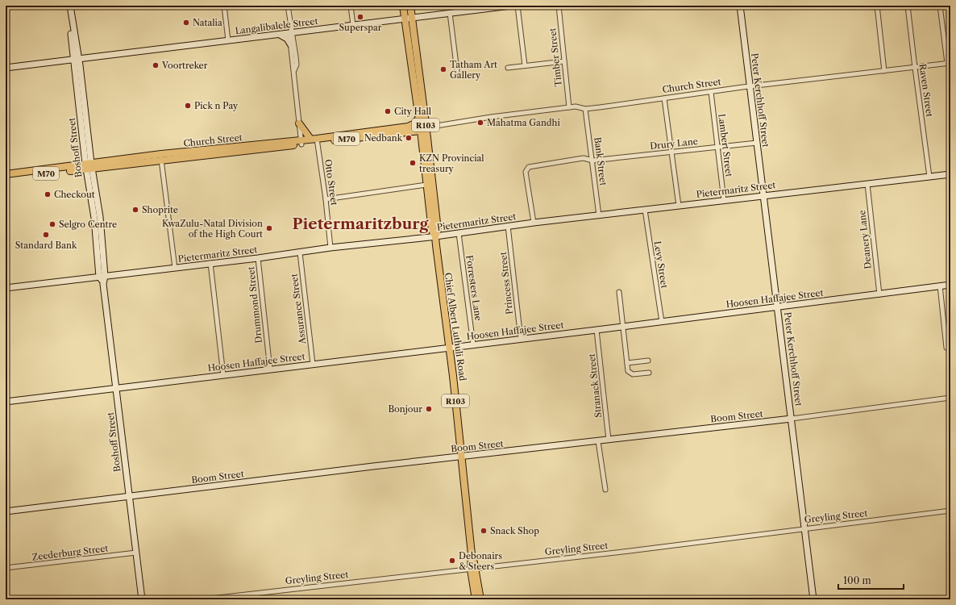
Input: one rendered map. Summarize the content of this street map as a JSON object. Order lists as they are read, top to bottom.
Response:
{
  "streets": {
    "main road": [
      "Church Street",
      "R103",
      "M70",
      "Chief Albert Luthuli Road"
    ],
    "street": [
      "Langalibalele Street",
      "Timber Street",
      "Raven Street",
      "Peter Kerchhoff Street",
      "Drury Lane",
      "Lambert Street",
      "Boshoff Street",
      "Bank Street",
      "Otto Street",
      "Pietermaritz Street",
      "Deanery Lane",
      "Levy Street",
      "Princess Street",
      "Forresters Lane",
      "Hoosen Haffajee Street",
      "Drummond Street",
      "Assurance Street",
      "Stranack Street",
      "Boom Street",
      "Greyling Street",
      "Zeederburg Street"
    ]
  },
  "crossings": [
    ["Langalibalele Street", "Boshoff Street"],
    ["Langalibalele Street", "Chief Albert Luthuli Road"],
    ["Timber Street", "Church Street"],
    ["Church Street", "Raven Street"],
    ["Church Street", "Peter Kerchhoff Street"],
    ["Church Street", "Lambert Street"],
    ["Church Street", "Boshoff Street"],
    ["Church Street", "Bank Street"],
    ["Church Street", "Otto Street"],
    ["Church Street", "Chief Albert Luthuli Road"],
    ["Raven Street", "Pietermaritz Street"],
    ["Peter Kerchhoff Street", "Drury Lane"],
    ["Peter Kerchhoff Street", "Pietermaritz Street"],
    ["Peter Kerchhoff Street", "Hoosen Haffajee Street"],
    ["Peter Kerchhoff Street", "Boom Street"],
    ["Peter Kerchhoff Street", "Greyling Street"],
    ["Drury Lane", "Lambert Street"],
    ["Drury Lane", "Bank Street"],
    ["Drury Lane", "Pietermaritz Street"],
    ["Lambert Street", "Pietermaritz Street"],
    ["Boshoff Street", "Pietermaritz Street"],
    ["Boshoff Street", "Hoosen Haffajee Street"],
    ["Boshoff Street", "Boom Street"],
    ["Boshoff Street", "Zeederburg Street"],
    ["Bank Street", "Pietermaritz Street"],
    ["Otto Street", "Pietermaritz Street"],
    ["Pietermaritz Street", "Deanery Lane"],
    ["Pietermaritz Street", "Levy Street"],
    ["Pietermaritz Street", "Princess Street"],
    ["Pietermaritz Street", "Forresters Lane"],
    ["Pietermaritz Street", "Drummond Street"],
    ["Pietermaritz Street", "Assurance Street"],
    ["Pietermaritz Street", "Chief Albert Luthuli Road"],
    ["Deanery Lane", "Hoosen Haffajee Street"],
    ["Levy Street", "Hoosen Haffajee Street"],
    ["Princess Street", "Hoosen Haffajee Street"],
    ["Forresters Lane", "Hoosen Haffajee Street"],
    ["Hoosen Haffajee Street", "Drummond Street"],
    ["Hoosen Haffajee Street", "Assurance Street"],
    ["Hoosen Haffajee Street", "Chief Albert Luthuli Road"],
    ["Hoosen Haffajee Street", "Stranack Street"],
    ["Chief Albert Luthuli Road", "Boom Street"],
    ["Chief Albert Luthuli Road", "Greyling Street"],
    ["Stranack Street", "Boom Street"]
  ],
  "districts": ["Pietermaritzburg"],
  "places": [
    "Superspar",
    "Natalia",
    "Voortreker",
    "Tatham Art Gallery",
    "Pick n Pay",
    "City Hall",
    "Mahatma Gandhi",
    "Nedbank",
    "KZN Provincial treasury",
    "Checkout",
    "Shoprite",
    "Selgro Centre",
    "KwaZulu-Natal Division of the High Court",
    "Standard Bank",
    "Bonjour",
    "Snack Shop",
    "Debonairs & Steers"
  ],
  "scale_bar": "100 m"
}
